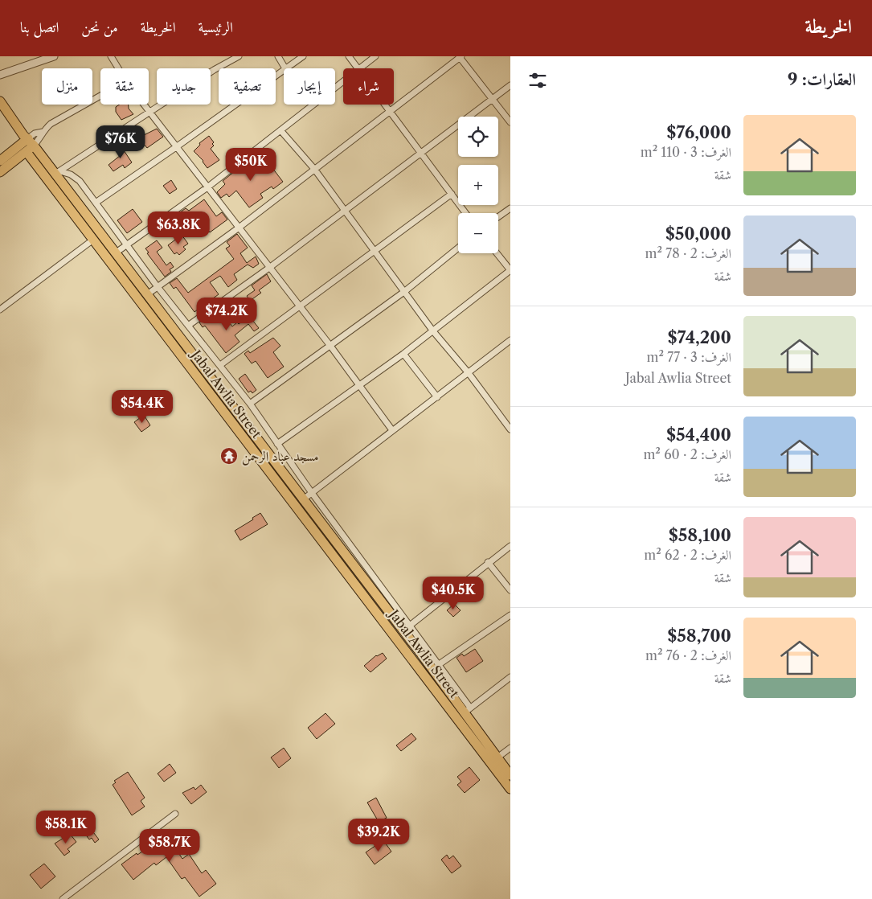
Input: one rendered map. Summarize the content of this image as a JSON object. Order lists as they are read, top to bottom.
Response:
{
  "streets": {
    "main road": ["Jabal Awlia Street"]
  },
  "places": {
    "temple": ["مسجد عباد الرحمن"]
  },
  "page": {
    "header": "الخريطة",
    "nav": [
      "الرئيسية",
      "الخريطة",
      "من نحن",
      "اتصل بنا"
    ],
    "heading": "العقارات: 9",
    "chip": [
      "شراء",
      "إيجار",
      "تصفية",
      "جديد",
      "شقة",
      "منزل"
    ],
    "list": [
      {
        "name": "$76,000",
        "note": "الغرف: 3 · 110 m² · شقة"
      },
      {
        "name": "$50,000",
        "note": "الغرف: 2 · 78 m² · شقة"
      },
      {
        "name": "$74,200",
        "note": "الغرف: 3 · 77 m² · Jabal Awlia Street"
      },
      {
        "name": "$54,400",
        "note": "الغرف: 2 · 60 m² · شقة"
      },
      {
        "name": "$58,100",
        "note": "الغرف: 2 · 62 m² · شقة"
      },
      {
        "name": "$58,700",
        "note": "الغرف: 2 · 76 m² · شقة"
      }
    ],
    "map_buttons": ["+", "−"],
    "price": [
      "$76K",
      "$50K",
      "$63.8K",
      "$74.2K",
      "$54.4K",
      "$40.5K",
      "$58.1K",
      "$39.2K",
      "$58.7K"
    ]
  }
}
